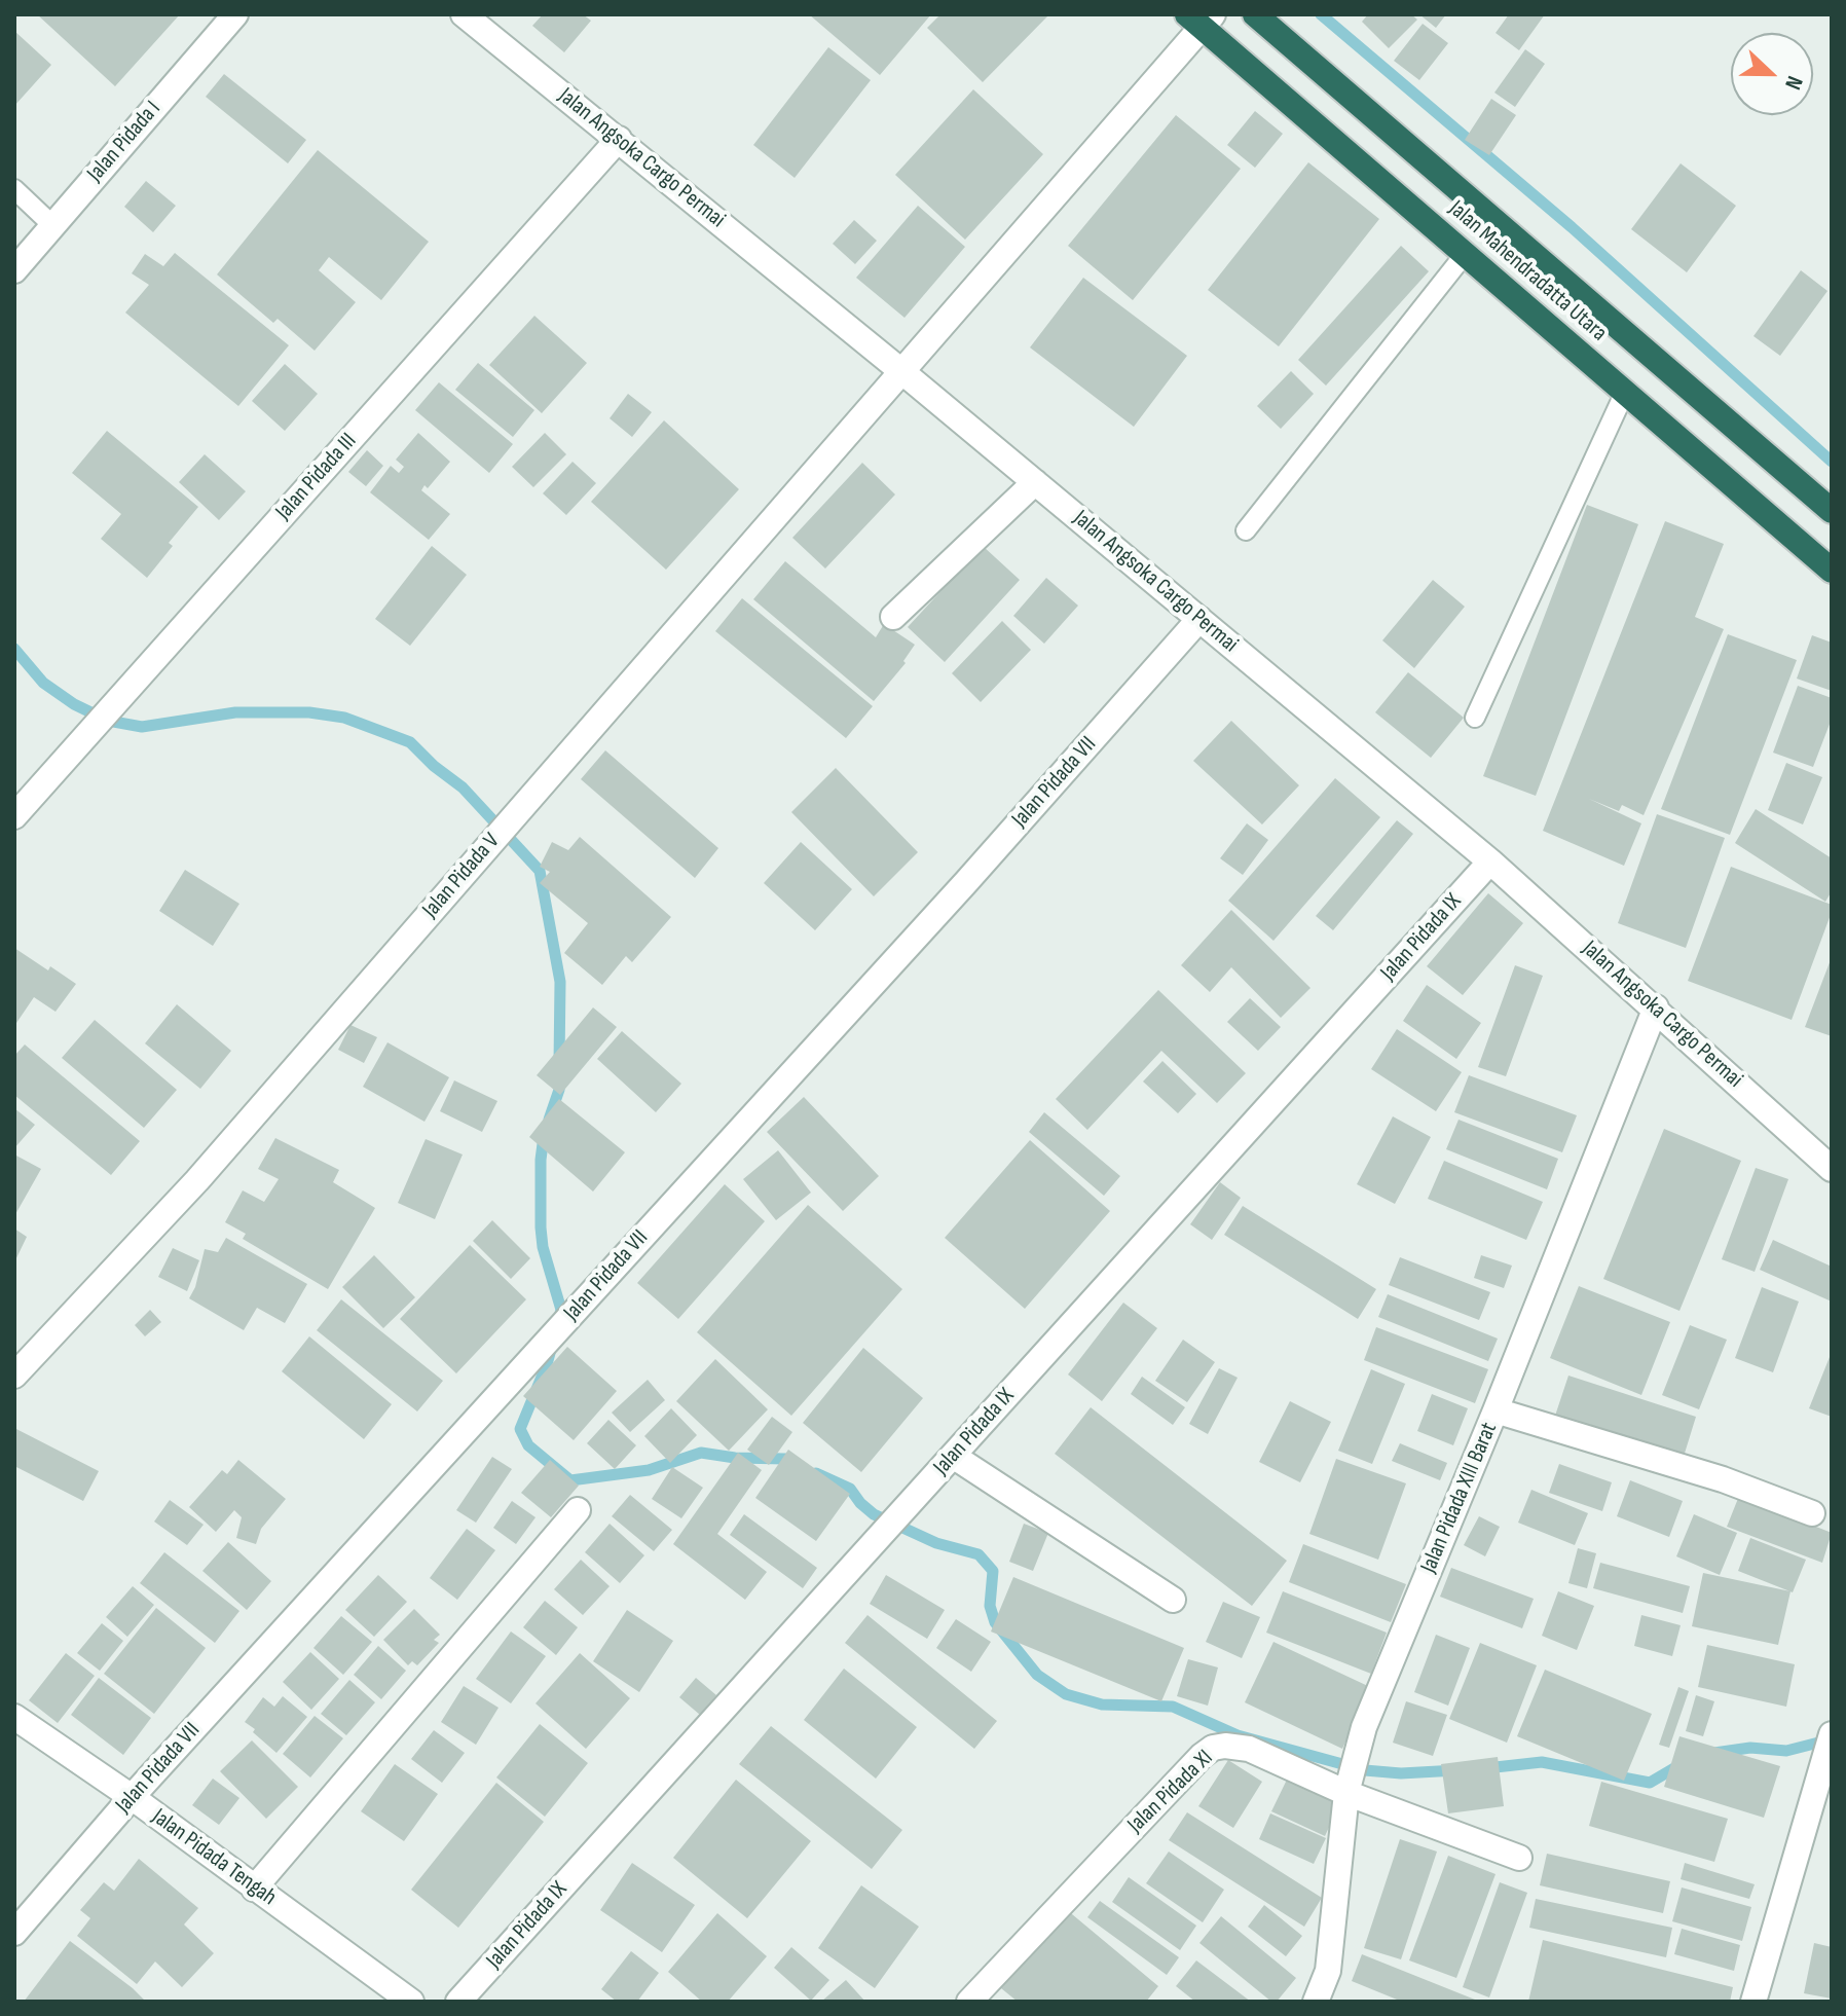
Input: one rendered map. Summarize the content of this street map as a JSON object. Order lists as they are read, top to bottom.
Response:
{
  "streets": {
    "highway": ["Jalan Mahendradatta Utara"],
    "street": [
      "Jalan Pidada I",
      "Jalan Angsoka Cargo Permai",
      "Jalan Pidada III",
      "Jalan Pidada VII",
      "Jalan Pidada V",
      "Jalan Pidada IX",
      "Jalan Pidada XIII Barat",
      "Jalan Pidada XI",
      "Jalan Pidada Tengah"
    ]
  },
  "crossings": [
    ["Jalan Angsoka Cargo Permai", "Jalan Pidada III"],
    ["Jalan Angsoka Cargo Permai", "Jalan Pidada VII"],
    ["Jalan Angsoka Cargo Permai", "Jalan Pidada V"],
    ["Jalan Angsoka Cargo Permai", "Jalan Pidada IX"],
    ["Jalan Angsoka Cargo Permai", "Jalan Pidada XIII Barat"],
    ["Jalan Mahendradatta Utara", "Jalan Pidada V"],
    ["Jalan Pidada VII", "Jalan Pidada Tengah"],
    ["Jalan Pidada XIII Barat", "Jalan Pidada XI"]
  ],
  "north": "right"
}
